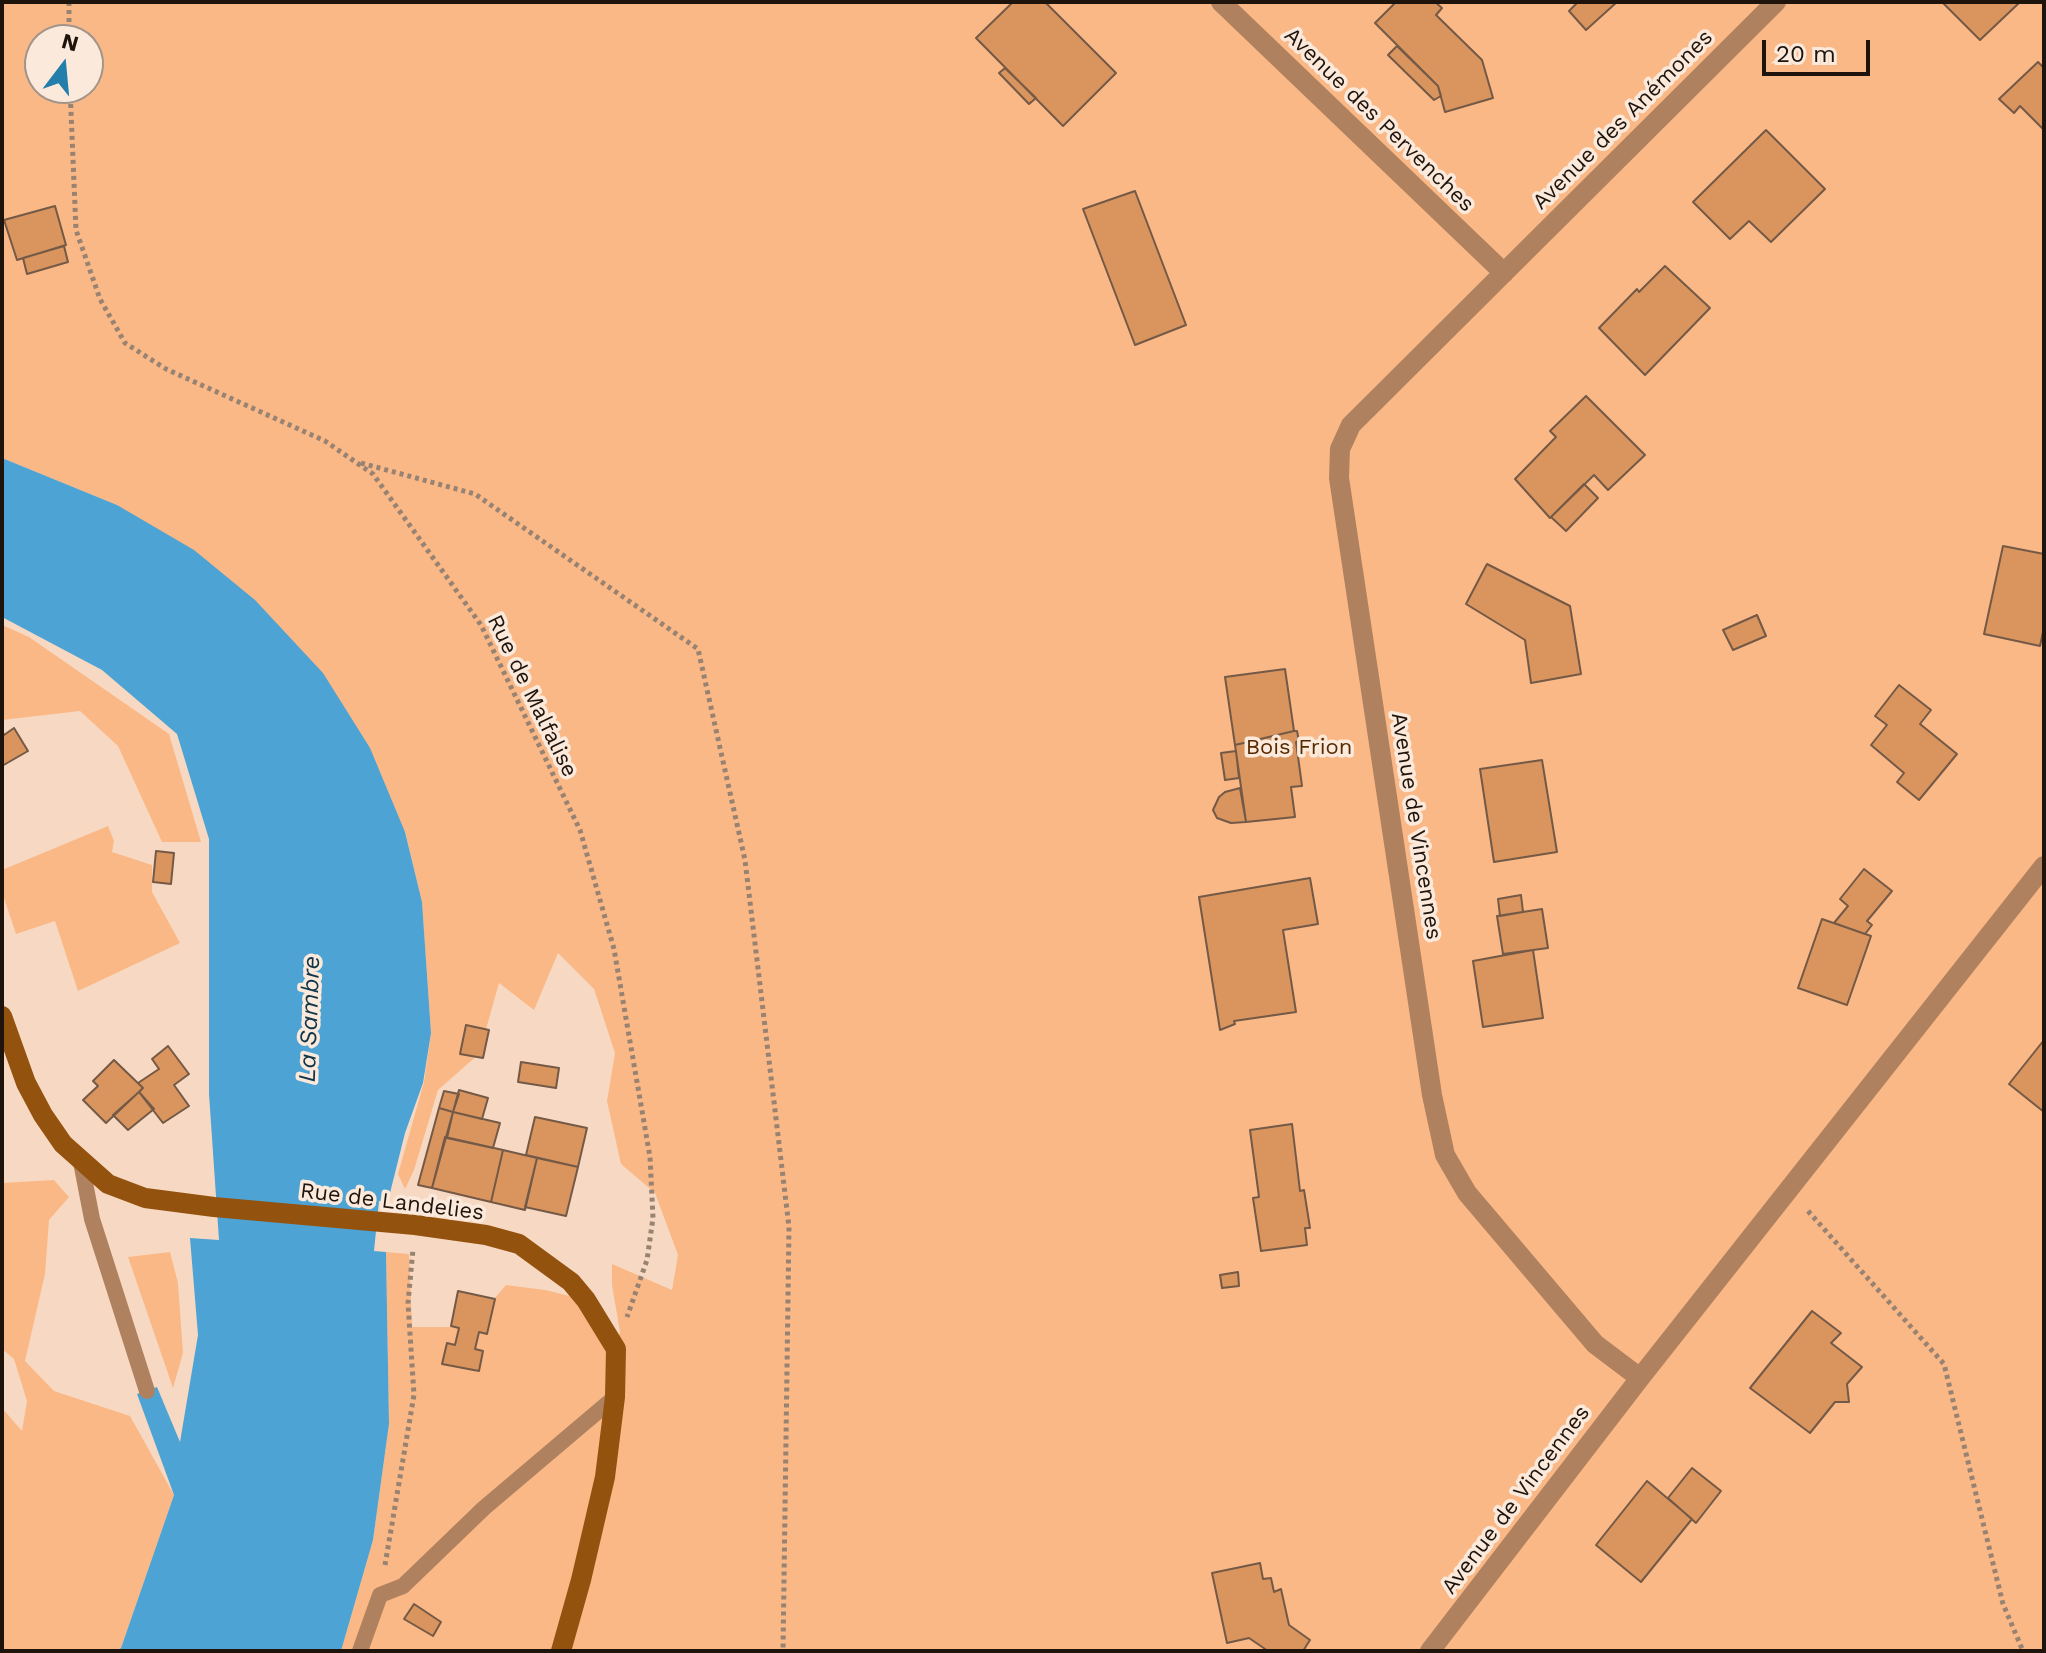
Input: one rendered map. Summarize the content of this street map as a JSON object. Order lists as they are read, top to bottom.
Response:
{
  "streets": {
    "main road": ["Rue de Landelies"],
    "street": ["Avenue des Pervenches", "Avenue des Anémones", "Avenue de Vincennes"],
    "path": ["Rue de Malfalise"]
  },
  "crossings": [
    ["Avenue des Pervenches", "Avenue des Anémones"],
    ["Avenue des Pervenches", "Avenue de Vincennes"],
    ["Avenue des Anémones", "Avenue de Vincennes"],
    ["Rue de Malfalise", "Rue de Landelies"]
  ],
  "water": ["La Sambre"],
  "parks": ["Bois Frion"],
  "scale_bar": "20 m",
  "north": "top"
}
